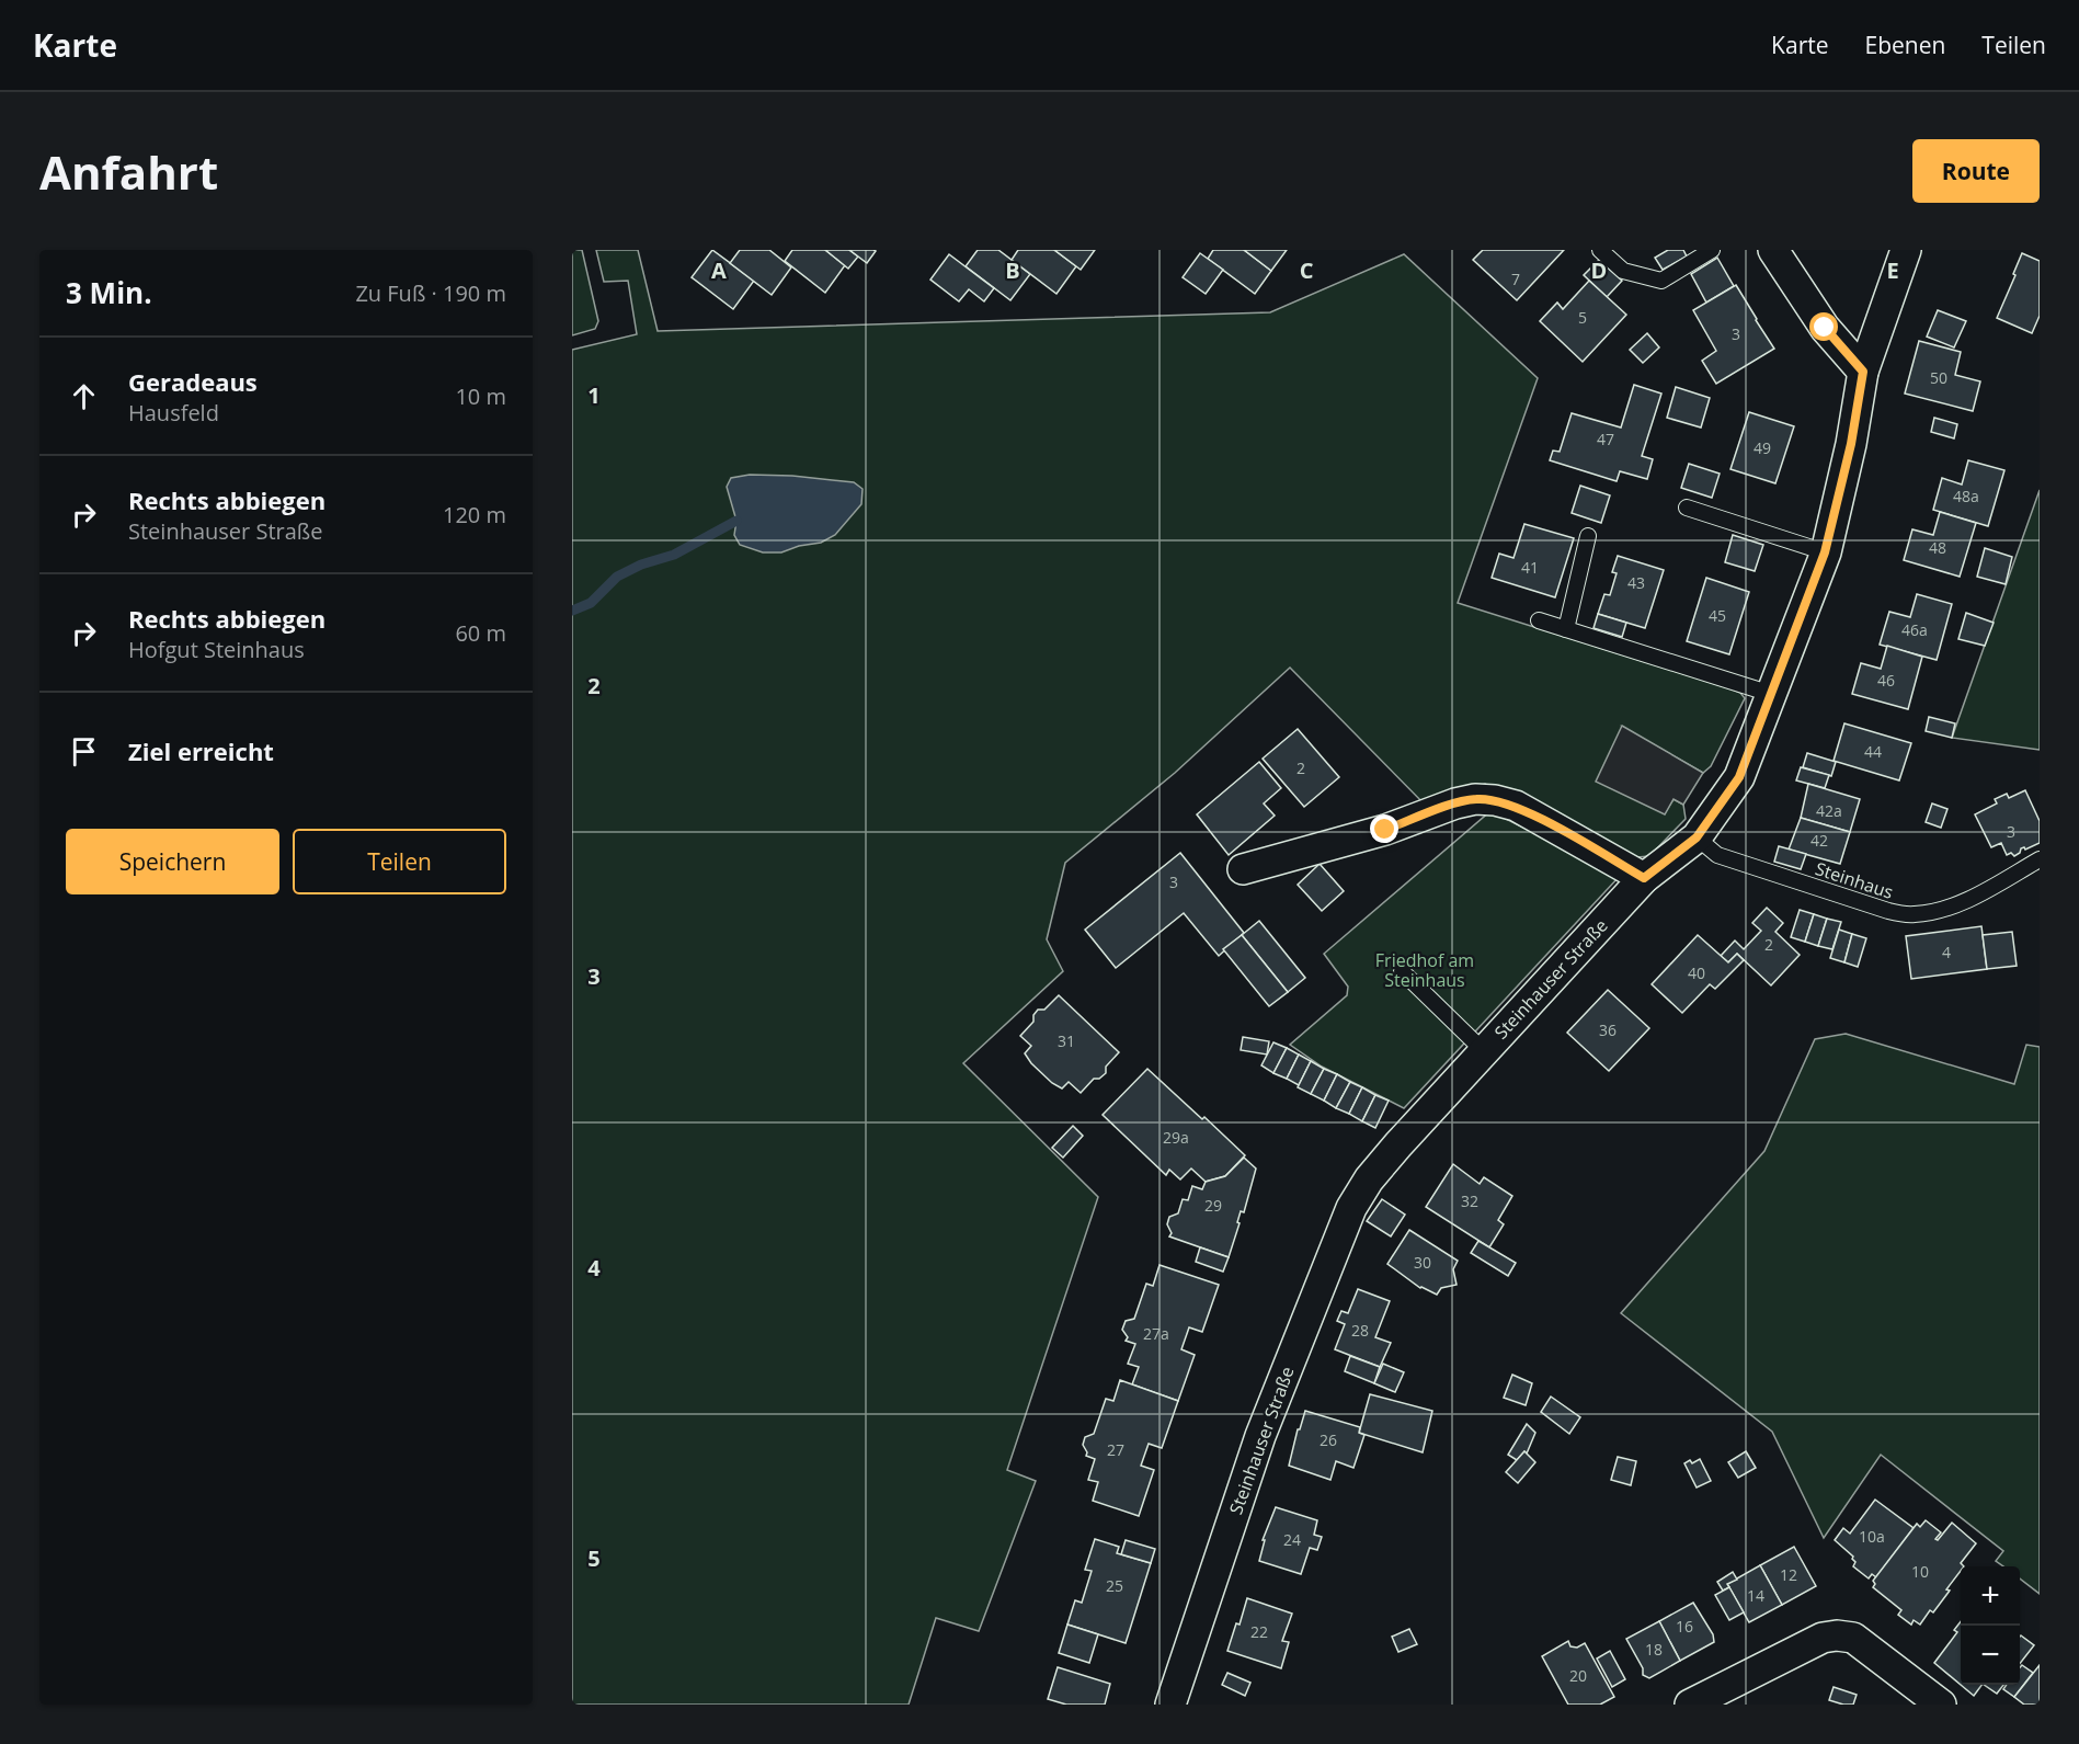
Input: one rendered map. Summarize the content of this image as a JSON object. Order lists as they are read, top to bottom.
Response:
{
  "streets": {
    "street": ["Steinhauser Straße"],
    "lane": ["Steinhaus"]
  },
  "crossings": [
    ["Steinhaus", "Steinhauser Straße"]
  ],
  "parks": ["Friedhof am Steinhaus"],
  "house_numbers": [
    "7",
    "5",
    "3",
    "50",
    "47",
    "49",
    "48a",
    "48",
    "41",
    "43",
    "45",
    "46a",
    "46",
    "44",
    "2",
    "42a",
    "3",
    "42",
    "3",
    "2",
    "4",
    "40",
    "36",
    "31",
    "29a",
    "32",
    "29",
    "30",
    "28",
    "27a",
    "26",
    "27",
    "10a",
    "24",
    "10",
    "12",
    "25",
    "14",
    "16",
    "22",
    "18",
    "20"
  ],
  "page": {
    "header": "Karte",
    "nav": ["Karte", "Ebenen", "Teilen"],
    "buttons": [
      "Route",
      ["Speichern", "Teilen"]
    ],
    "title": "Anfahrt",
    "heading": ["3 Min.", "Zu Fuß · 190 m"],
    "list": [
      ["Geradeaus", "Hausfeld", "10 m"],
      ["Rechts abbiegen", "Steinhauser Straße", "120 m"],
      ["Rechts abbiegen", "Hofgut Steinhaus", "60 m"],
      "Ziel erreicht"
    ],
    "map_buttons": ["+", "−"]
  },
  "grid": {
    "columns": [
      "A",
      "B",
      "C",
      "D",
      "E"
    ],
    "rows": [
      "1",
      "2",
      "3",
      "4",
      "5"
    ]
  }
}
